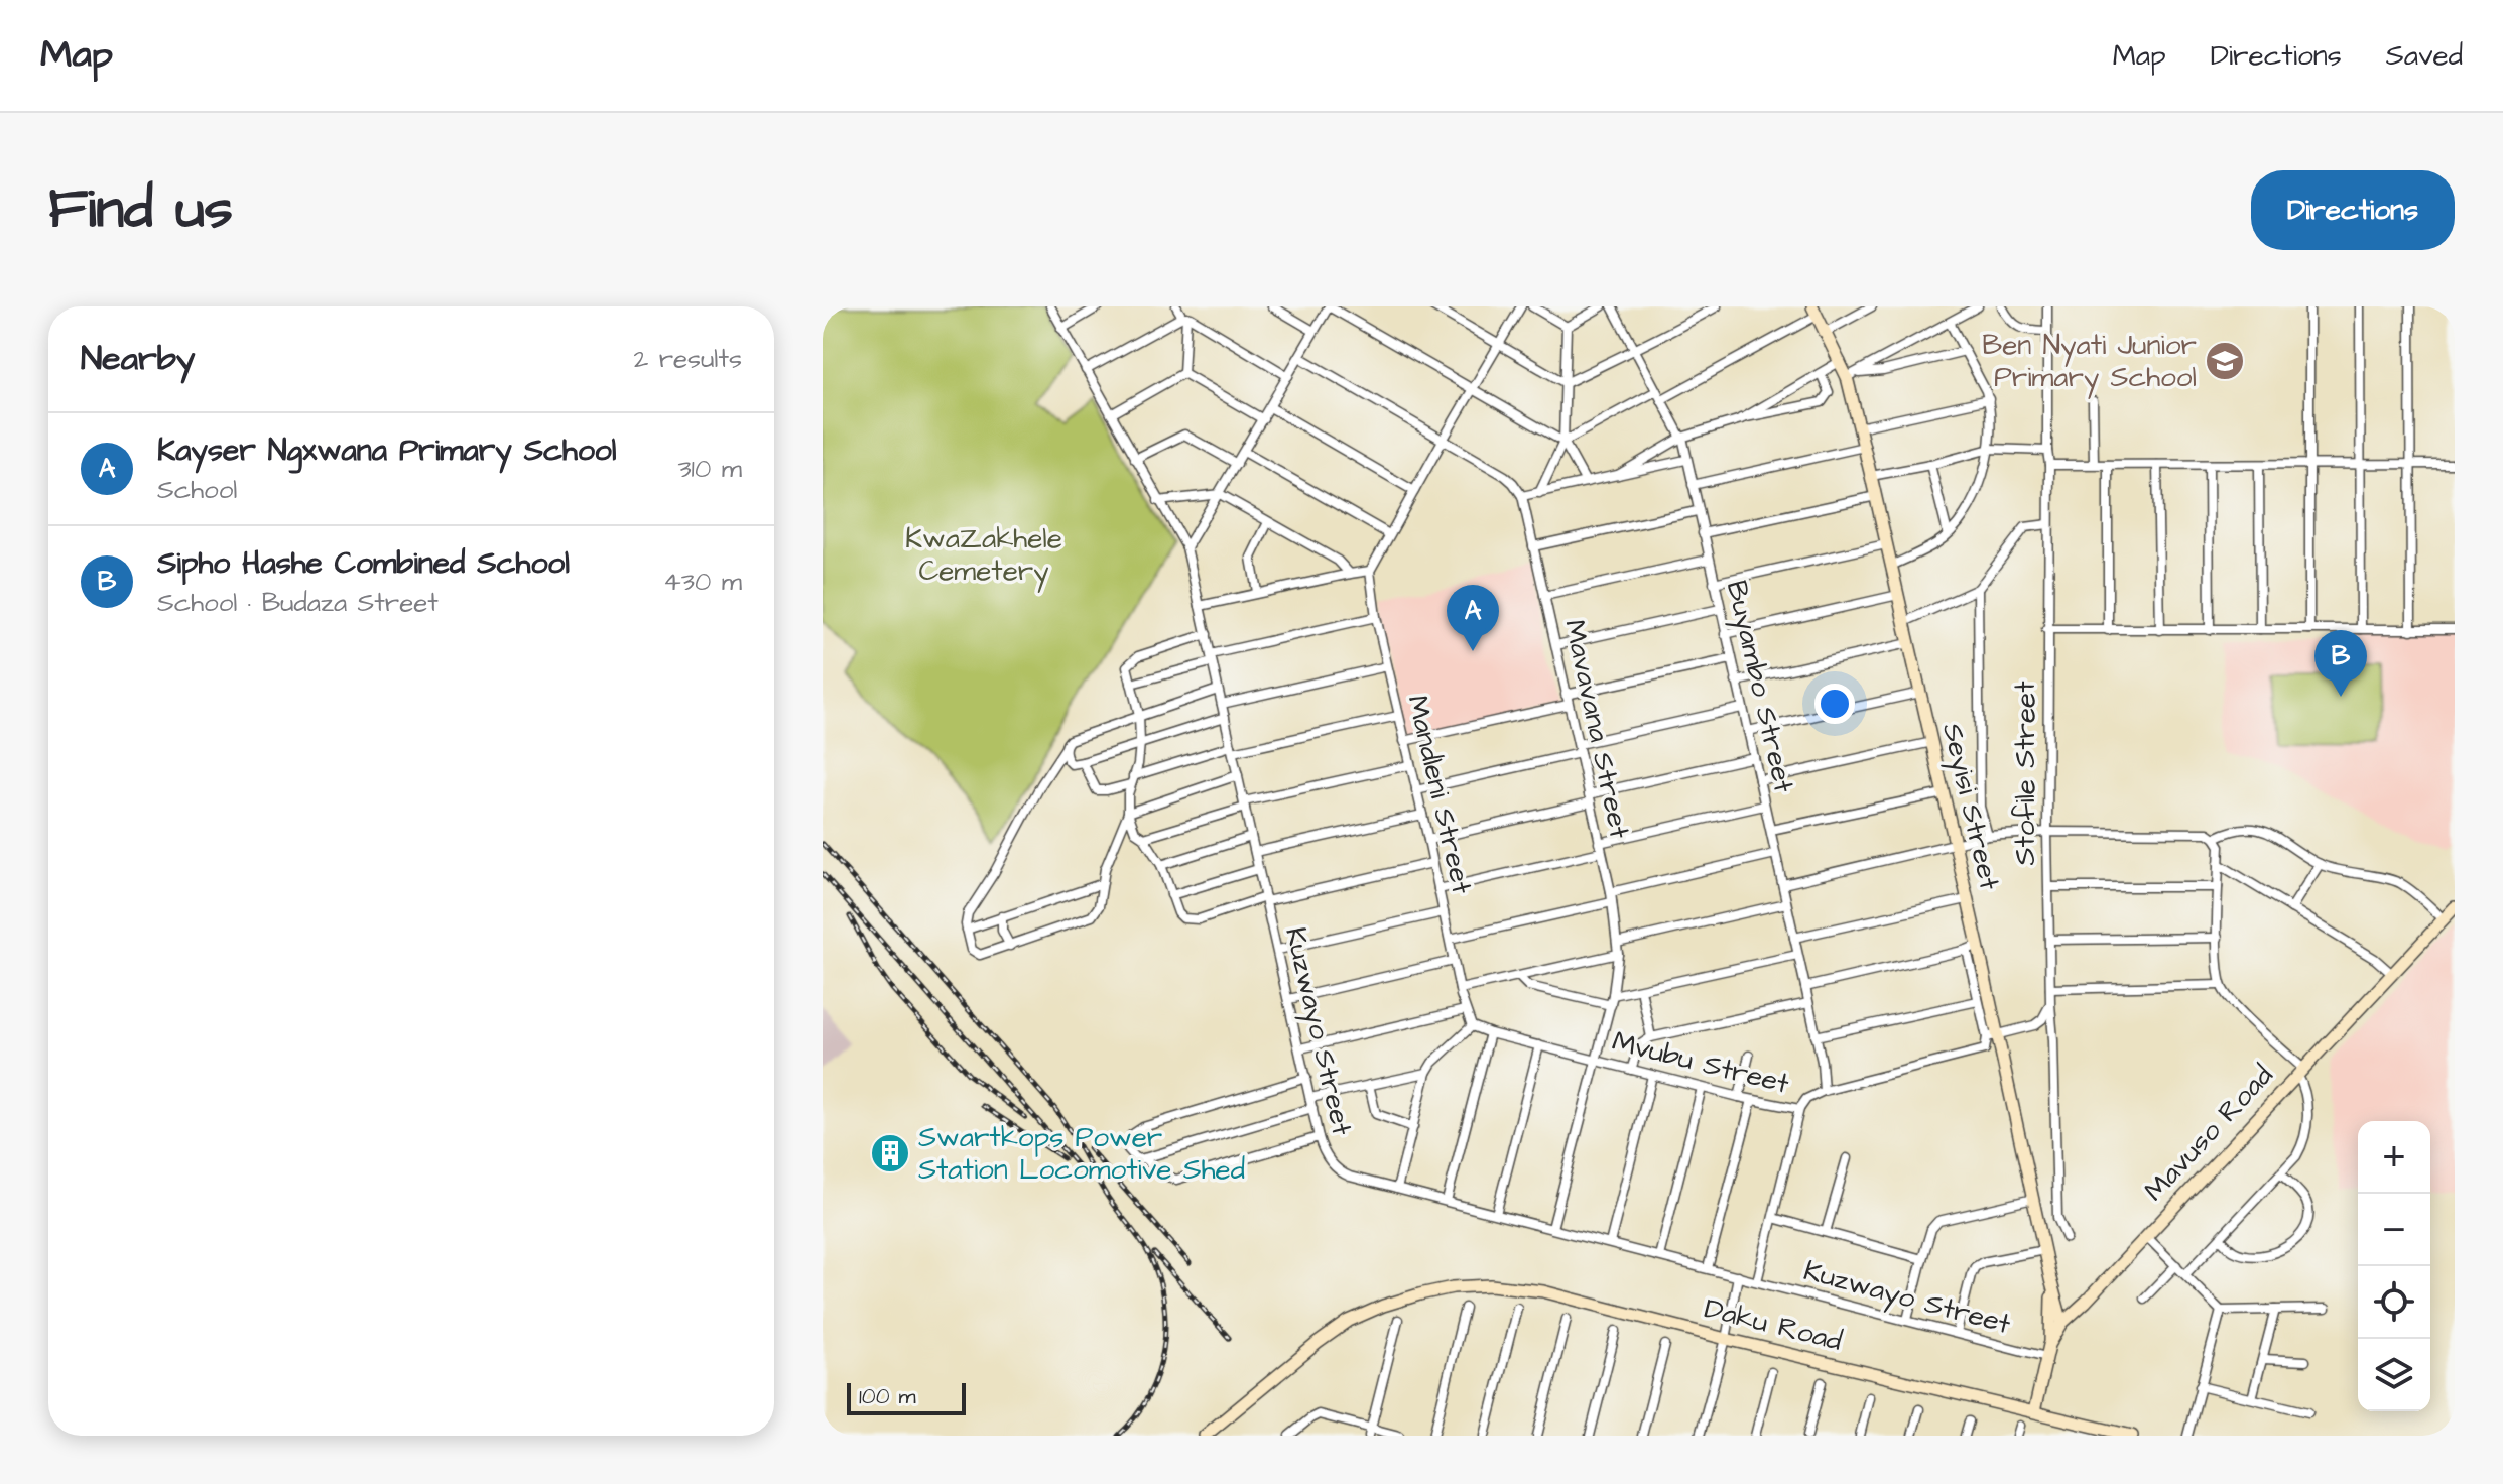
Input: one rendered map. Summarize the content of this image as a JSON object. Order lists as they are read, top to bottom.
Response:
{
  "streets": {
    "street": [
      "Buyambo Street",
      "Mavavana Street",
      "Stofile Street",
      "Mandleni Street",
      "Seyisi Street",
      "Kuzwayo Street",
      "Mvubu Street",
      "Mavuso Road",
      "Daku Road"
    ]
  },
  "crossings": [
    ["Buyambo Street", "Mvubu Street"],
    ["Mavavana Street", "Kuzwayo Street"],
    ["Mavavana Street", "Mvubu Street"],
    ["Mandleni Street", "Mvubu Street"],
    ["Seyisi Street", "Mvubu Street"],
    ["Seyisi Street", "Mavuso Road"],
    ["Kuzwayo Street", "Mavuso Road"],
    ["Mavuso Road", "Daku Road"]
  ],
  "parks": ["KwaZakhele Cemetery"],
  "places": {
    "school or university": ["Ben Nyati Junior Primary School"],
    "building": ["Swartkops Power Station Locomotive Shed"]
  },
  "scale_bar": "100 m",
  "page": {
    "header": "Map",
    "nav": ["Map", "Directions", "Saved"],
    "title": "Find us",
    "buttons": "Directions",
    "heading": ["Nearby", "2 results"],
    "list": [
      {
        "mark": "A",
        "name": "Kayser Ngxwana Primary School",
        "note": "School",
        "value": "310 m"
      },
      {
        "mark": "B",
        "name": "Sipho Hashe Combined School",
        "note": "School · Budaza Street",
        "value": "430 m"
      }
    ],
    "pins": ["A", "B"],
    "map_buttons": ["+", "−"],
    "scale": "100 m"
  }
}
